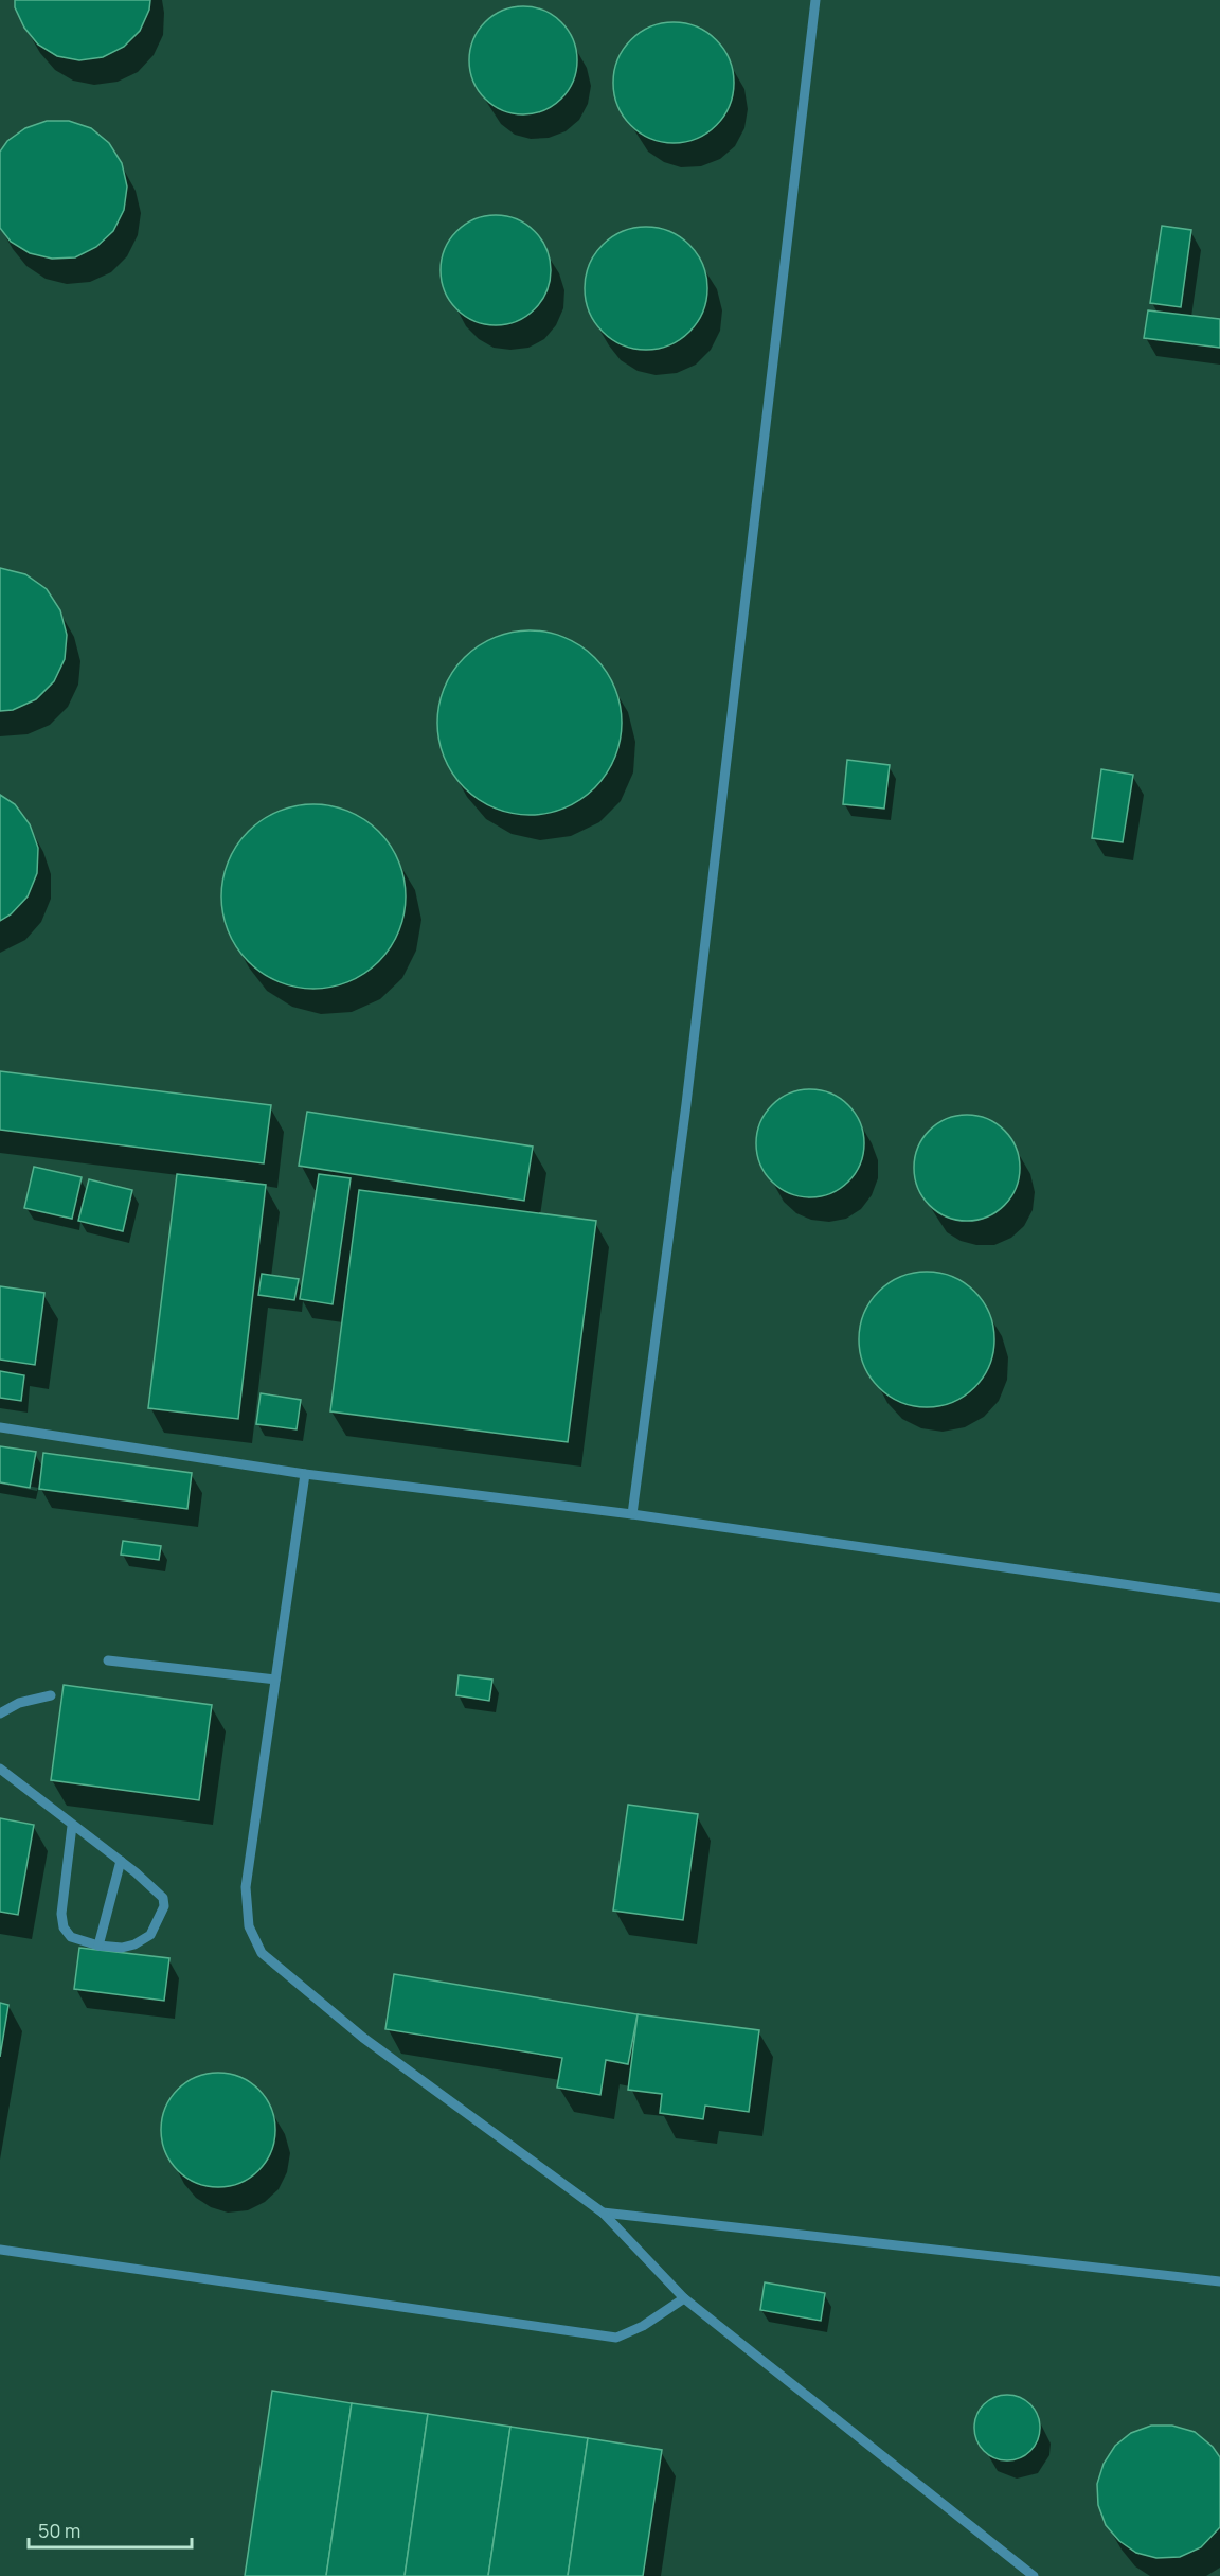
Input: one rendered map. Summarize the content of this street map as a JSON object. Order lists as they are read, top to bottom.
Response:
{
  "scale_bar": "50 m"
}
